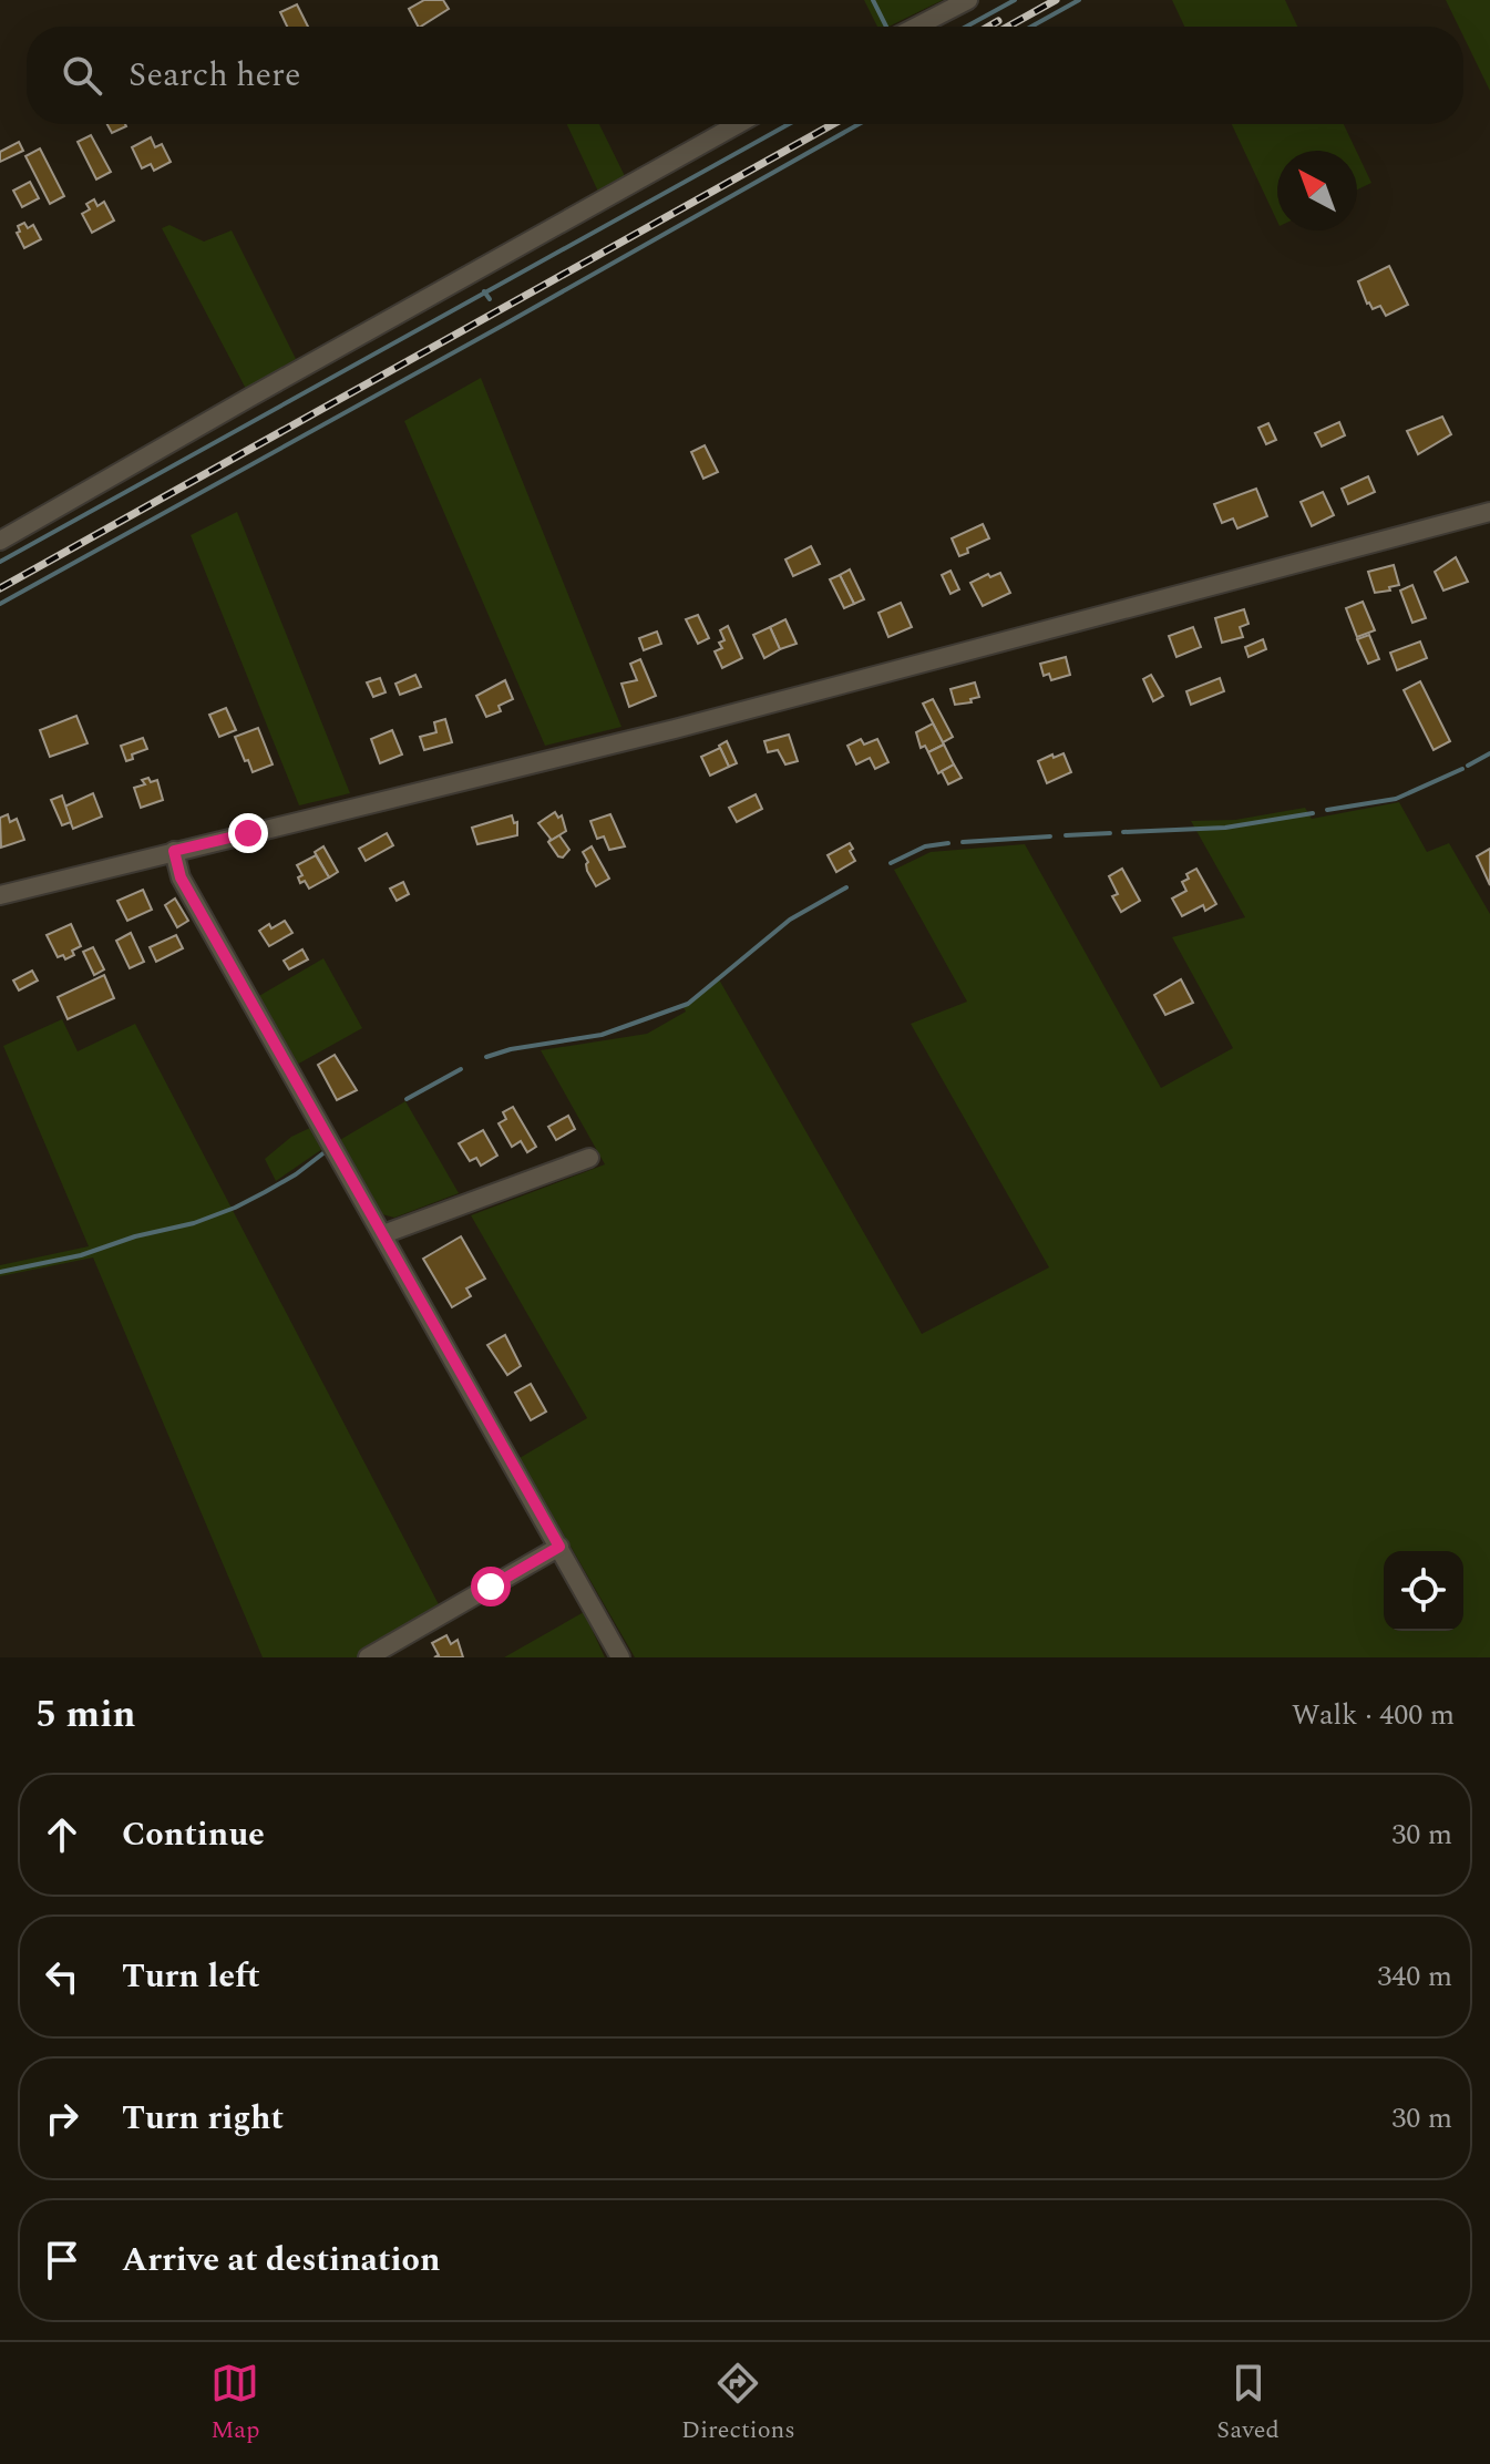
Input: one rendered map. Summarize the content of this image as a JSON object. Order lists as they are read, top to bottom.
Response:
{
  "north": "top left",
  "page": {
    "search": "Search here",
    "heading": ["5 min", "Walk · 400 m"],
    "list": [
      ["Continue", "30 m"],
      ["Turn left", "340 m"],
      ["Turn right", "30 m"],
      "Arrive at destination"
    ],
    "nav": ["Map", "Directions", "Saved"]
  }
}
